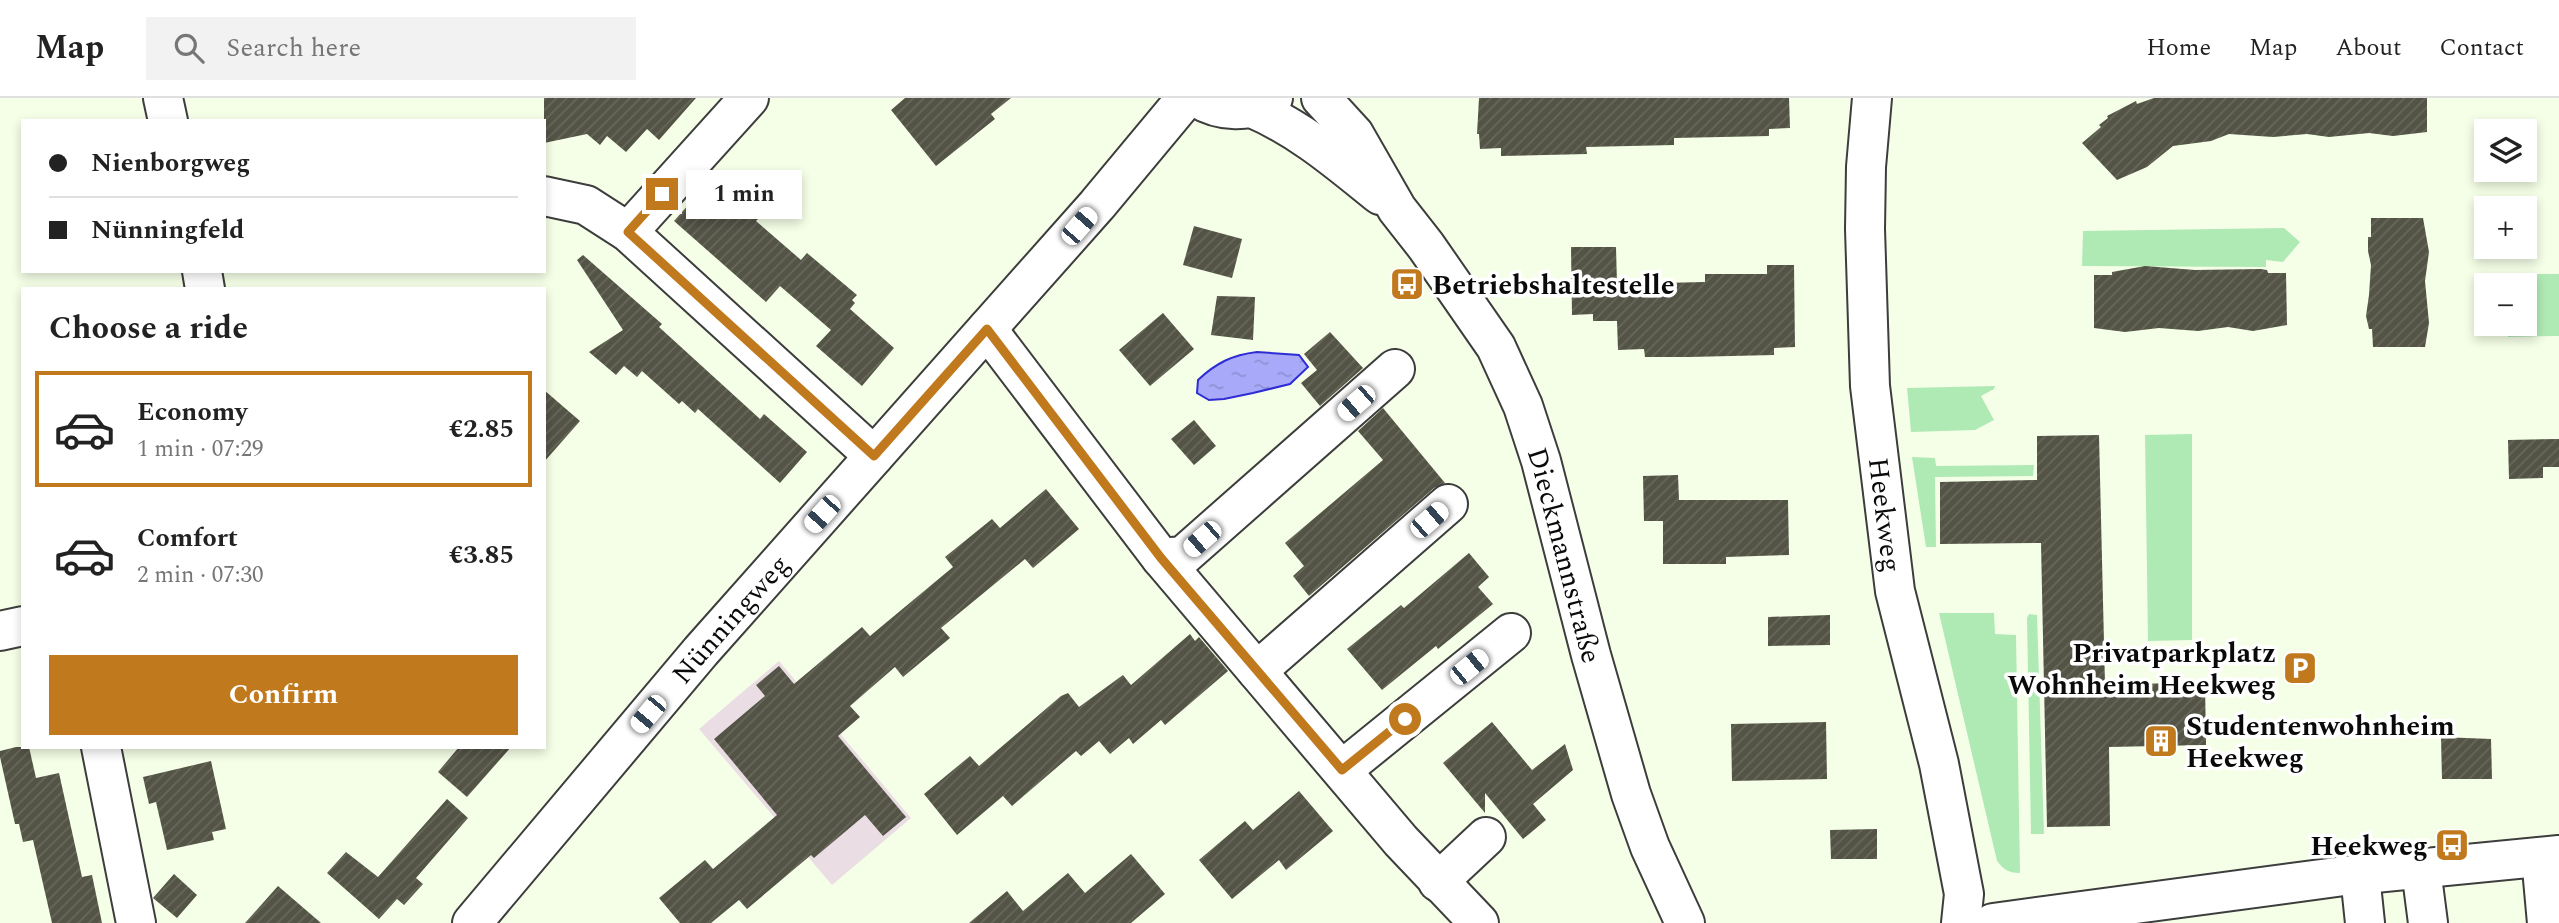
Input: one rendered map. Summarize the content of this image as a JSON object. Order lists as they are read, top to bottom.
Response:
{
  "streets": {
    "street": ["Heekweg", "Dieckmannstraße", "Nünningweg"]
  },
  "places": {
    "bus stop": ["Betriebshaltestelle", "Heekweg"],
    "parking": ["Privatparkplatz Wohnheim Heekweg"],
    "building": ["Studentenwohnheim Heekweg"]
  },
  "page": {
    "header": "Map",
    "search": "Search here",
    "nav": [
      "Home",
      "Map",
      "About",
      "Contact"
    ],
    "map_buttons": ["+", "−"],
    "banner": ["Nienborgweg", "Nünningfeld"],
    "bubble": "1 min",
    "heading": "Choose a ride",
    "list": [
      {
        "name": "Economy",
        "note": "1 min · 07:29",
        "value": "€2.85"
      },
      {
        "name": "Comfort",
        "note": "2 min · 07:30",
        "value": "€3.85"
      }
    ],
    "buttons": "Confirm"
  }
}
